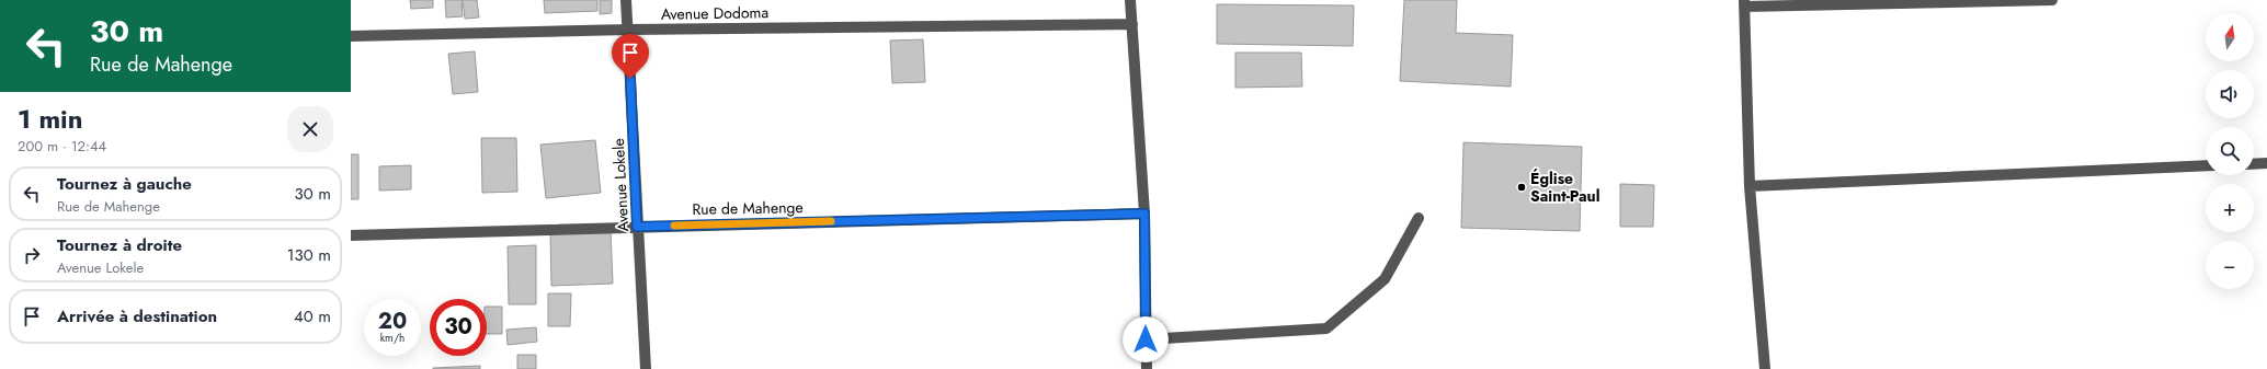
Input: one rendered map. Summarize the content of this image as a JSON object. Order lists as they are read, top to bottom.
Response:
{
  "streets": {
    "street": ["Avenue Dodoma", "Avenue Lokele", "Rue de Mahenge"]
  },
  "crossings": [
    ["Avenue Dodoma", "Avenue Lokele"],
    ["Avenue Lokele", "Rue de Mahenge"]
  ],
  "places": ["Église Saint-Paul"],
  "north": "top",
  "page": {
    "turn": ["30 m", "Rue de Mahenge"],
    "map_buttons": ["+", "−"],
    "heading": ["1 min", "200 m · 12:44"],
    "list": [
      {
        "name": "Tournez à gauche",
        "note": "Rue de Mahenge",
        "value": "30 m"
      },
      {
        "name": "Tournez à droite",
        "note": "Avenue Lokele",
        "value": "130 m"
      },
      {
        "name": "Arrivée à destination",
        "value": "40 m"
      }
    ],
    "speed": "20 km/h",
    "limit": "30"
  }
}
